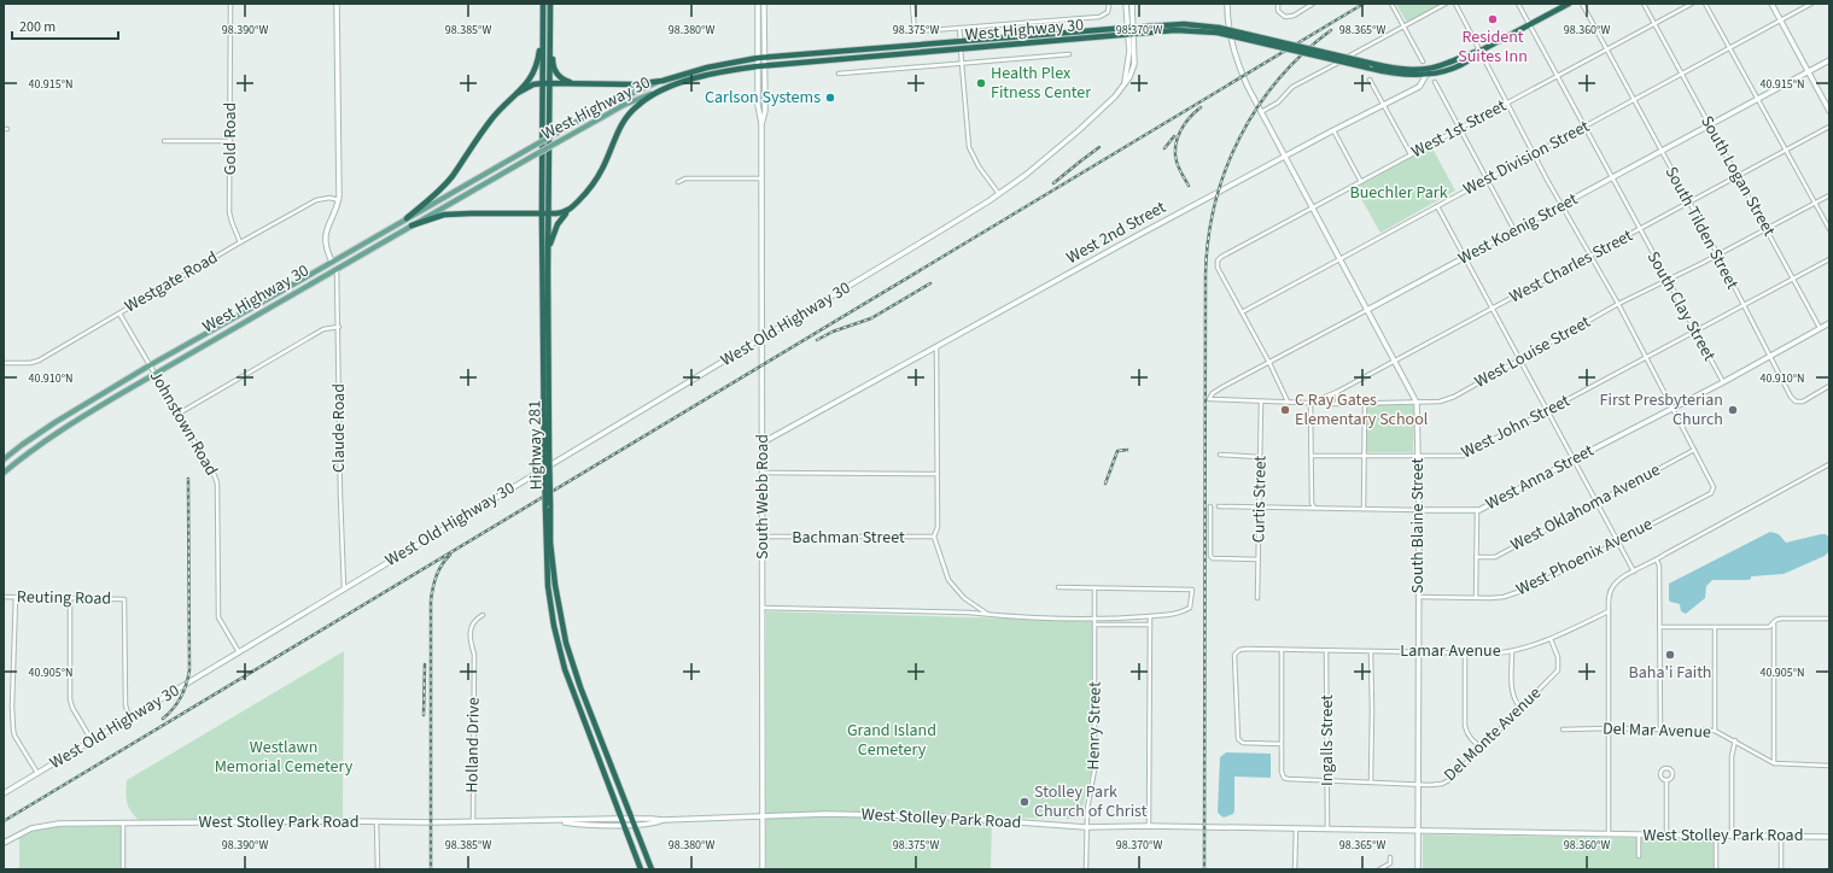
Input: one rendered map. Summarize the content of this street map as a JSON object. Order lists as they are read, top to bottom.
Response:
{
  "streets": {
    "highway": ["West Highway 30", "Highway 281"],
    "street": [
      "West 1st Street",
      "Gold Road",
      "West Division Street",
      "South Logan Street",
      "South Tilden Street",
      "West Koenig Street",
      "West 2nd Street",
      "West Charles Street",
      "Westgate Road",
      "South Clay Street",
      "West Old Highway 30",
      "West Louise Street",
      "Johnstown Road",
      "West John Street",
      "Claude Road",
      "West Anna Street",
      "South Webb Road",
      "Curtis Street",
      "West Oklahoma Avenue",
      "South Blaine Street",
      "Bachman Street",
      "West Phoenix Avenue",
      "Reuting Road",
      "Lamar Avenue",
      "Henry Street",
      "Del Mar Avenue",
      "Del Monte Avenue",
      "Ingalls Street",
      "Holland Drive",
      "West Stolley Park Road"
    ]
  },
  "crossings": [
    ["West Highway 30", "West 2nd Street"],
    ["West Highway 30", "West Old Highway 30"],
    ["West Highway 30", "Johnstown Road"],
    ["West Highway 30", "Claude Road"],
    ["West Highway 30", "South Webb Road"],
    ["West 1st Street", "West Division Street"],
    ["West 1st Street", "South Logan Street"],
    ["West 1st Street", "South Tilden Street"],
    ["West 1st Street", "South Clay Street"],
    ["West 1st Street", "South Blaine Street"],
    ["Gold Road", "Westgate Road"],
    ["West Division Street", "South Logan Street"],
    ["West Division Street", "South Tilden Street"],
    ["West Division Street", "South Clay Street"],
    ["West Division Street", "South Blaine Street"],
    ["South Logan Street", "West Koenig Street"],
    ["South Logan Street", "West Charles Street"],
    ["South Logan Street", "West Louise Street"],
    ["South Logan Street", "West John Street"],
    ["South Logan Street", "West Anna Street"],
    ["South Tilden Street", "West Koenig Street"],
    ["South Tilden Street", "West Charles Street"],
    ["South Tilden Street", "West Louise Street"],
    ["South Tilden Street", "West John Street"],
    ["South Tilden Street", "West Anna Street"],
    ["West Koenig Street", "South Clay Street"],
    ["West Koenig Street", "West Louise Street"],
    ["West Koenig Street", "South Blaine Street"],
    ["West 2nd Street", "South Webb Road"],
    ["West 2nd Street", "South Blaine Street"],
    ["West Charles Street", "South Clay Street"],
    ["West Charles Street", "West Louise Street"],
    ["West Charles Street", "South Blaine Street"],
    ["Westgate Road", "Johnstown Road"],
    ["South Clay Street", "West Louise Street"],
    ["South Clay Street", "West John Street"],
    ["South Clay Street", "West Anna Street"],
    ["West Old Highway 30", "Johnstown Road"],
    ["West Old Highway 30", "Claude Road"],
    ["West Old Highway 30", "South Webb Road"],
    ["West Old Highway 30", "Reuting Road"],
    ["West Louise Street", "Curtis Street"],
    ["West Louise Street", "South Blaine Street"],
    ["West John Street", "South Blaine Street"],
    ["Highway 281", "West Stolley Park Road"],
    ["West Anna Street", "Curtis Street"],
    ["West Anna Street", "South Blaine Street"],
    ["South Webb Road", "Bachman Street"],
    ["South Webb Road", "West Stolley Park Road"],
    ["West Oklahoma Avenue", "West Phoenix Avenue"],
    ["South Blaine Street", "West Phoenix Avenue"],
    ["South Blaine Street", "Lamar Avenue"],
    ["South Blaine Street", "Del Monte Avenue"],
    ["South Blaine Street", "West Stolley Park Road"],
    ["Lamar Avenue", "Del Monte Avenue"],
    ["Lamar Avenue", "Ingalls Street"],
    ["Henry Street", "West Stolley Park Road"],
    ["Del Monte Avenue", "Ingalls Street"],
    ["Ingalls Street", "West Stolley Park Road"],
    ["Holland Drive", "West Stolley Park Road"]
  ],
  "parks": ["Buechler Park", "Grand Island Cemetery", "Westlawn Memorial Cemetery"],
  "places": [
    "Resident Suites Inn",
    "Health Plex Fitness Center",
    "Carlson Systems",
    "C Ray Gates Elementary School",
    "First Presbyterian Church",
    "Baha'i Faith",
    "Stolley Park Church of Christ"
  ],
  "scale_bar": "200 m",
  "coordinates": [
    "98.390°W",
    "98.385°W",
    "98.380°W",
    "98.375°W",
    "98.370°W",
    "98.365°W",
    "98.360°W",
    "40.915°N",
    "40.910°N",
    "40.905°N"
  ]
}
